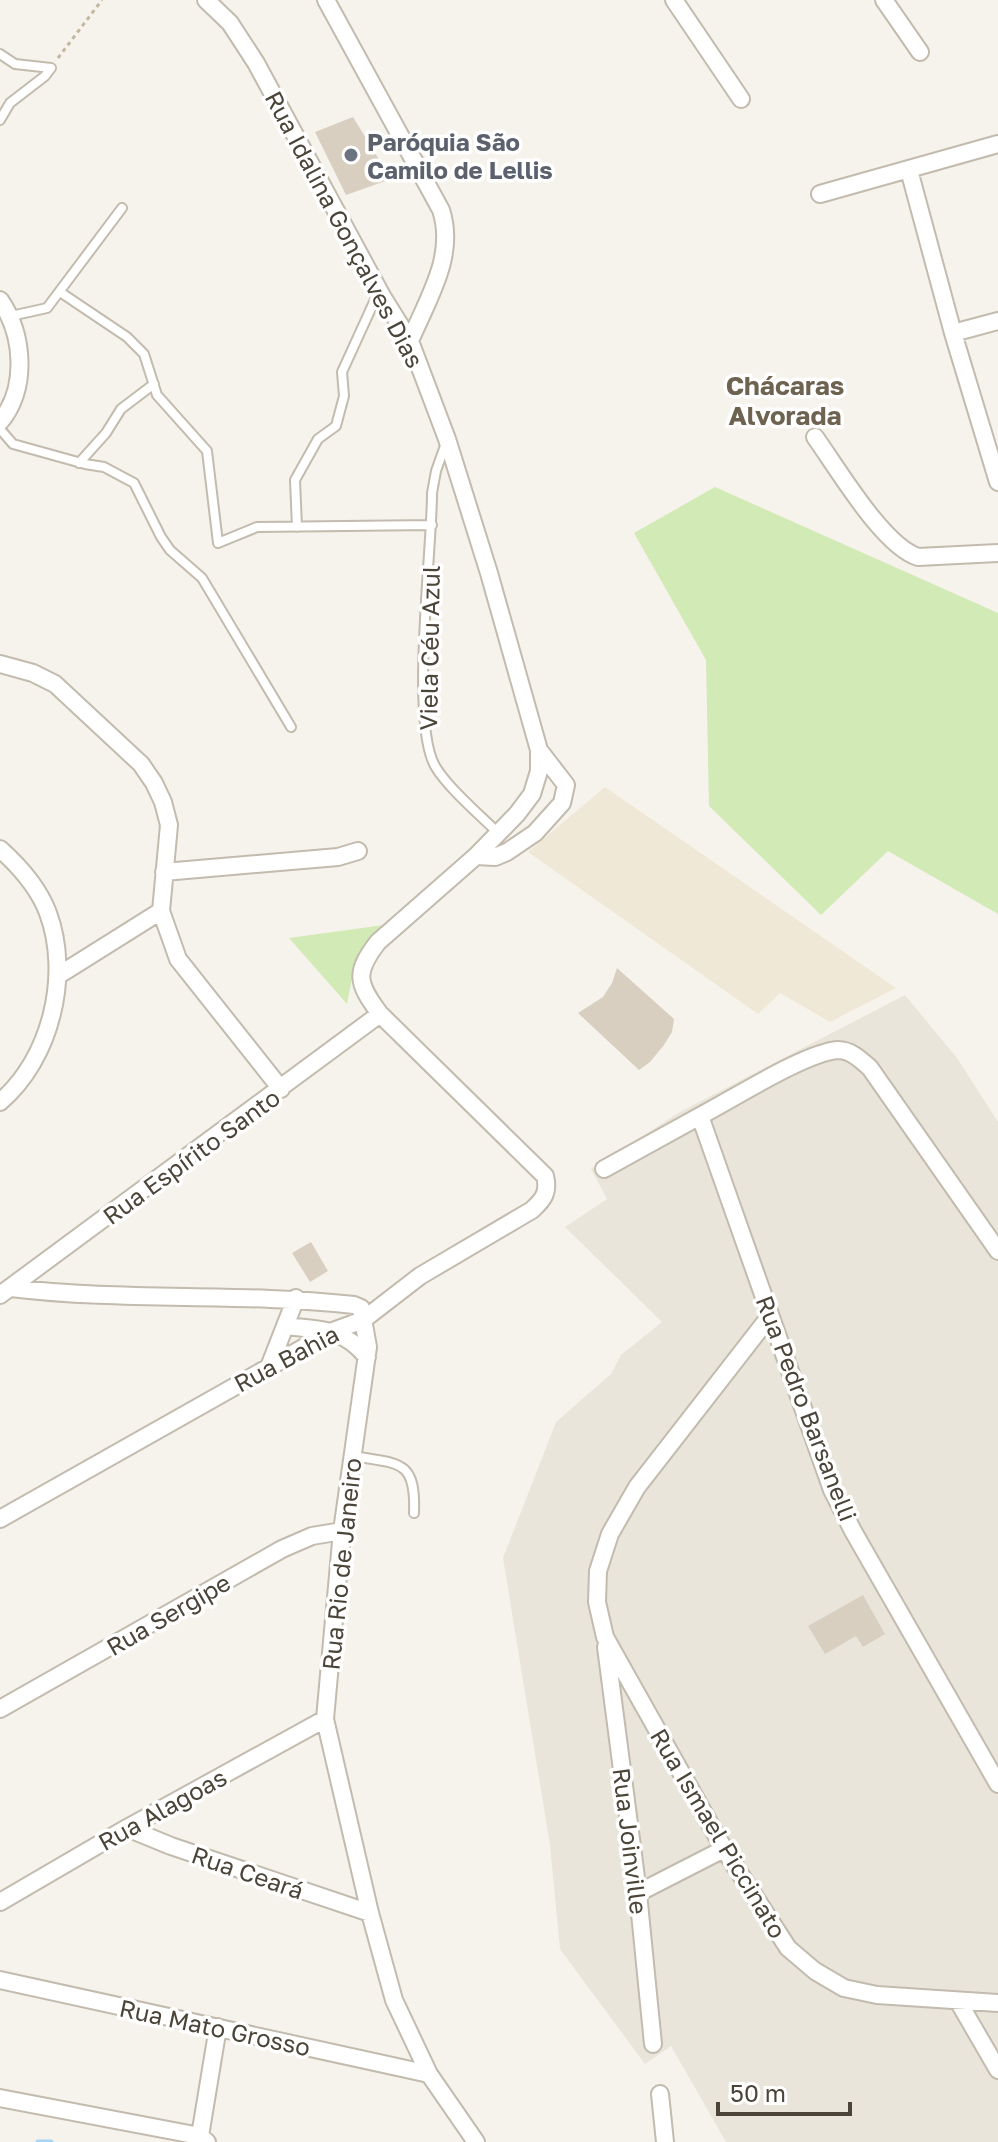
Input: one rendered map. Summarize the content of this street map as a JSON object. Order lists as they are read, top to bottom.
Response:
{
  "streets": {
    "street": [
      "Rua Idalina Gonçalves Dias",
      "Rua Espírito Santo",
      "Rua Bahia",
      "Rua Pedro Barsanelli",
      "Rua Rio de Janeiro",
      "Rua Sergipe",
      "Rua Alagoas",
      "Rua Ismael Piccinato",
      "Rua Joinville",
      "Rua Ceará",
      "Rua Mato Grosso"
    ],
    "lane": ["Viela Céu Azul"]
  },
  "crossings": [
    ["Rua Idalina Gonçalves Dias", "Viela Céu Azul"],
    ["Rua Espírito Santo", "Rua Bahia"],
    ["Rua Bahia", "Rua Rio de Janeiro"],
    ["Rua Pedro Barsanelli", "Rua Ismael Piccinato"],
    ["Rua Rio de Janeiro", "Rua Sergipe"],
    ["Rua Rio de Janeiro", "Rua Alagoas"],
    ["Rua Rio de Janeiro", "Rua Ceará"],
    ["Rua Rio de Janeiro", "Rua Mato Grosso"],
    ["Rua Alagoas", "Rua Ceará"],
    ["Rua Ismael Piccinato", "Rua Joinville"]
  ],
  "districts": ["Chácaras Alvorada"],
  "places": ["Paróquia São Camilo de Lellis"],
  "scale_bar": "50 m"
}
